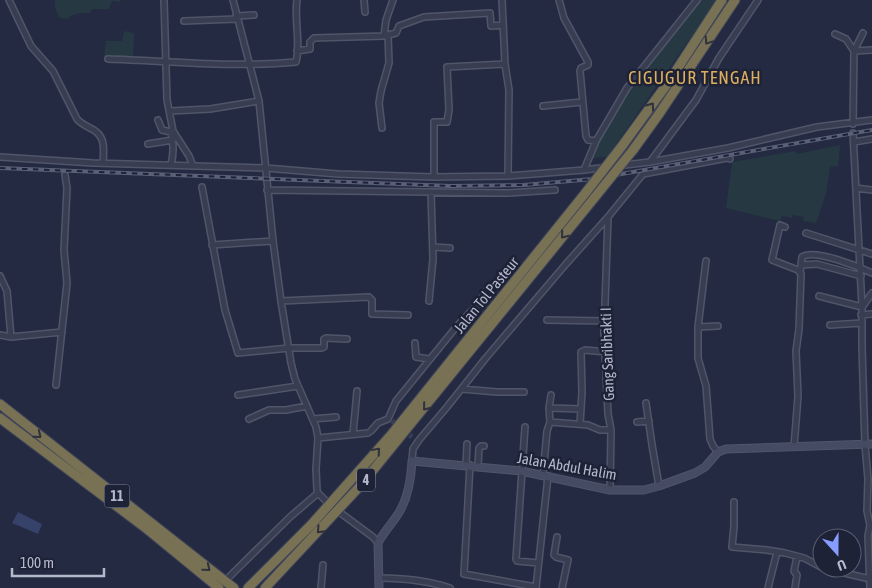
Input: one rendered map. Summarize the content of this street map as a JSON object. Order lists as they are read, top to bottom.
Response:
{
  "streets": {
    "highway": ["Jalan Tol Pasteur", "4", "11"],
    "street": ["Gang Saribhakti I", "Jalan Abdul Halim"]
  },
  "crossings": [
    ["Gang Saribhakti I", "Jalan Abdul Halim"]
  ],
  "districts": ["CIGUGUR TENGAH"],
  "scale_bar": "100 m",
  "north": "bottom"
}
